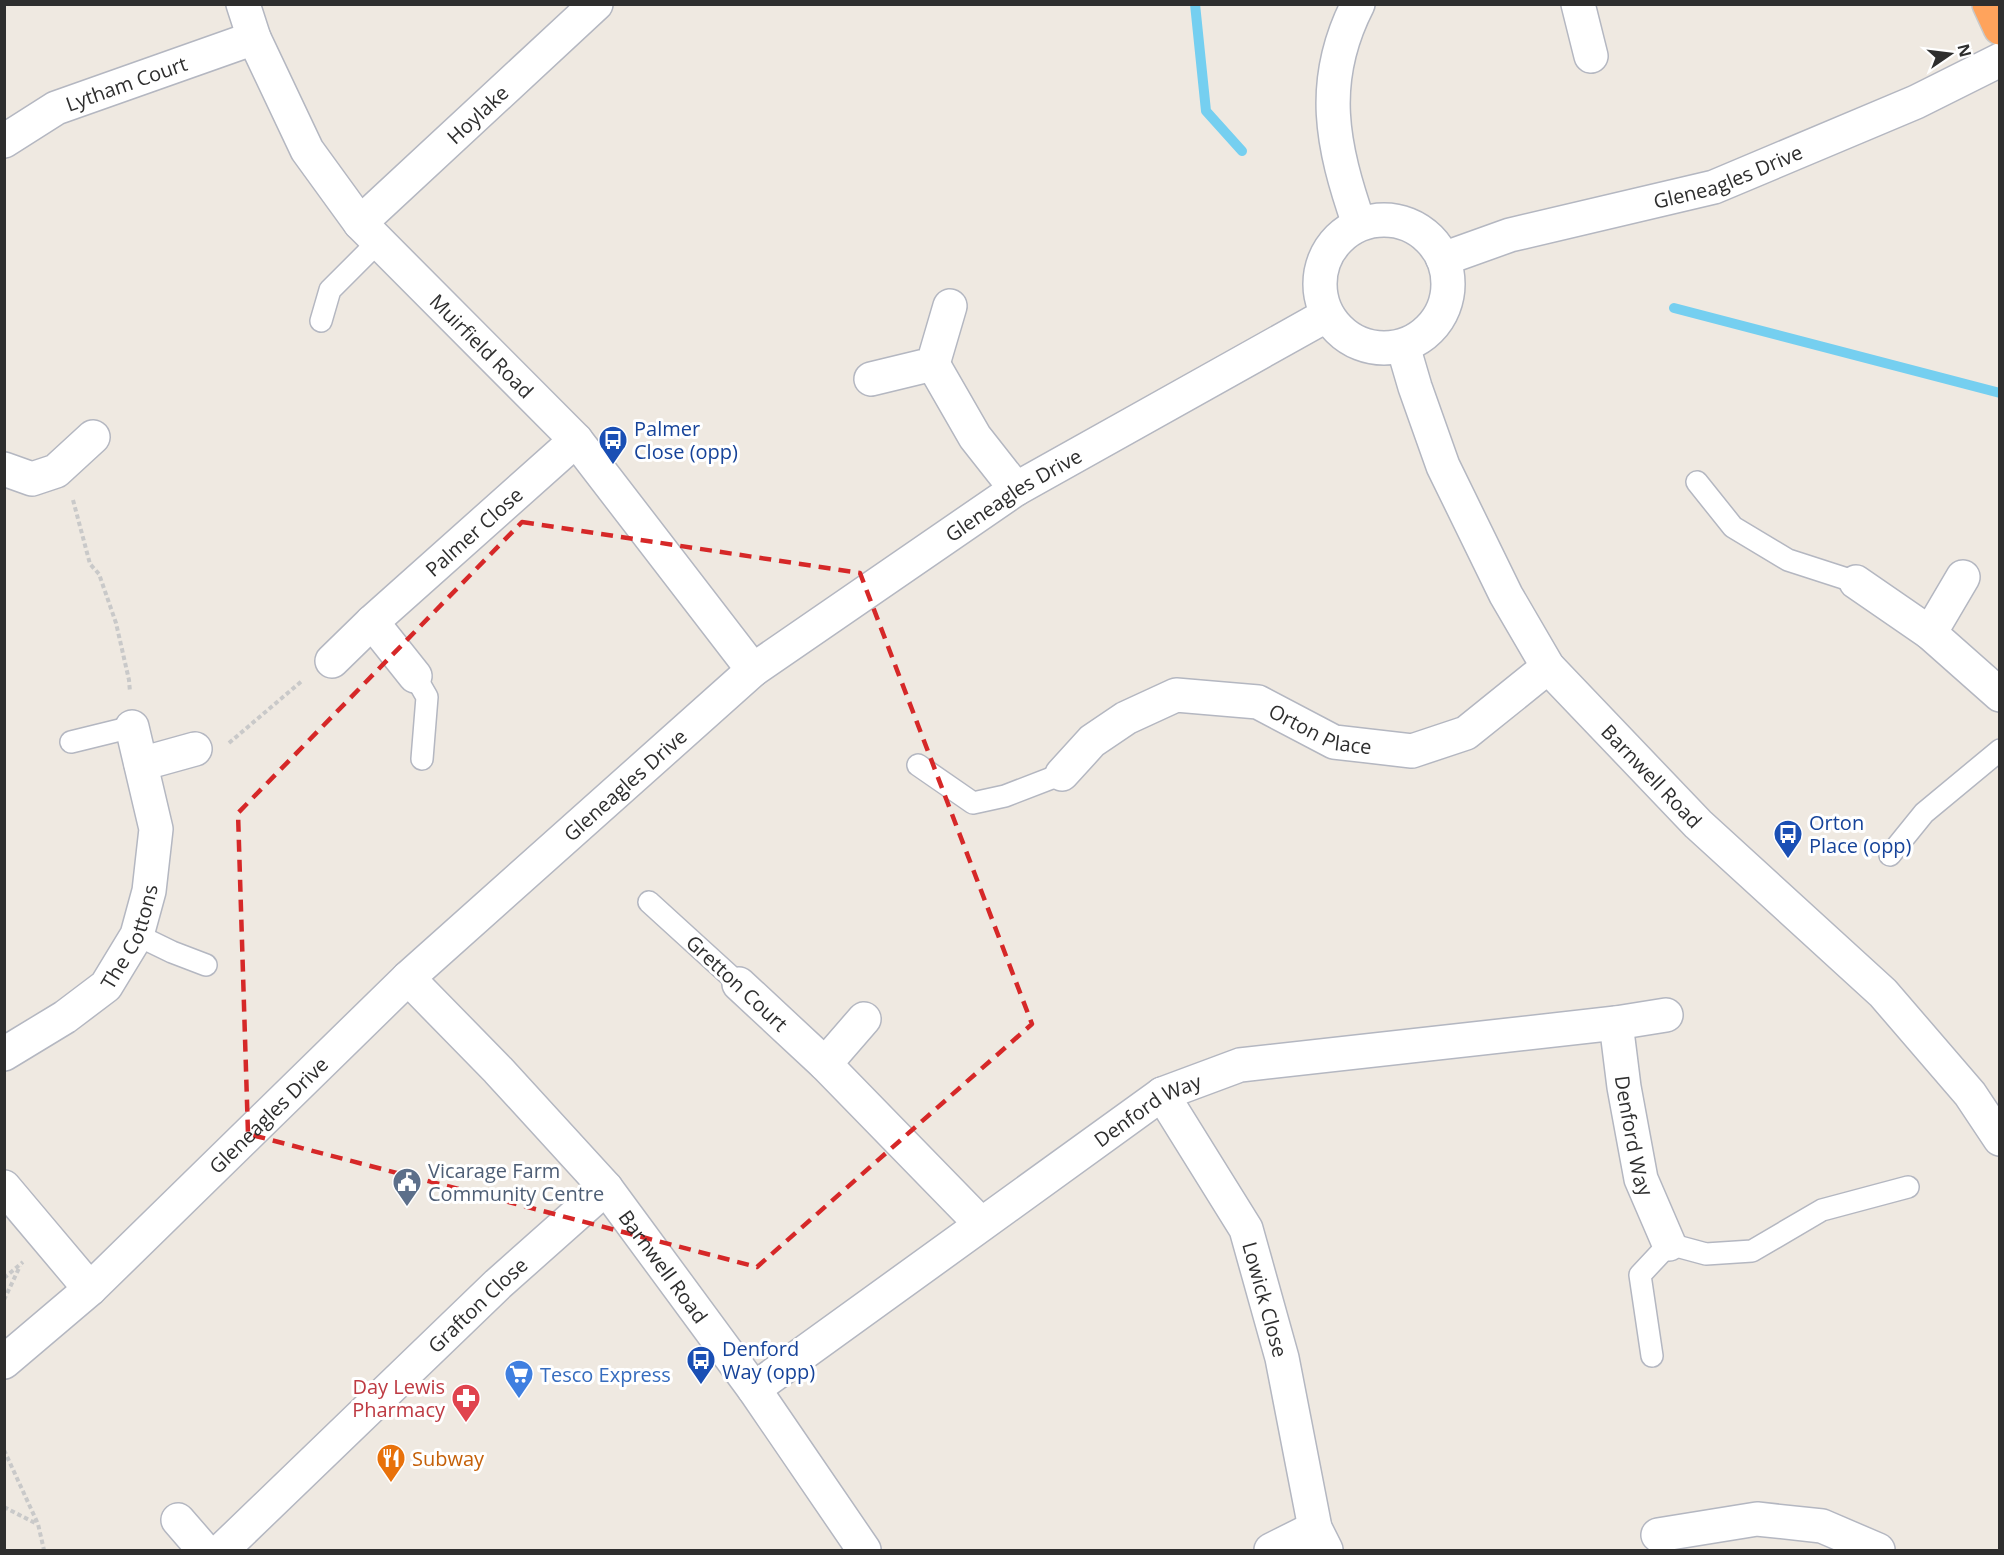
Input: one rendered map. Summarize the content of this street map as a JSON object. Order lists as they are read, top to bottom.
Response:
{
  "streets": {
    "street": [
      "Lytham Court",
      "Hoylake",
      "Gleneagles Drive",
      "Muirfield Road",
      "Palmer Close",
      "Orton Place",
      "Barnwell Road",
      "The Cottons",
      "Gretton Court",
      "Denford Way",
      "Lowick Close",
      "Grafton Close"
    ]
  },
  "crossings": [
    ["Lytham Court", "Muirfield Road"],
    ["Hoylake", "Muirfield Road"],
    ["Gleneagles Drive", "Muirfield Road"],
    ["Gleneagles Drive", "Barnwell Road"],
    ["Muirfield Road", "Palmer Close"],
    ["Orton Place", "Barnwell Road"],
    ["Barnwell Road", "Denford Way"],
    ["Barnwell Road", "Grafton Close"],
    ["Gretton Court", "Denford Way"],
    ["Denford Way", "Lowick Close"]
  ],
  "places": {
    "bus stop": ["Palmer Close (opp)", "Orton Place (opp)", "Denford Way (opp)"],
    "public building": ["Vicarage Farm Community Centre"],
    "supermarket": ["Tesco Express"],
    "pharmacy": ["Day Lewis Pharmacy"],
    "restaurant": ["Subway"]
  },
  "north": "right"
}
